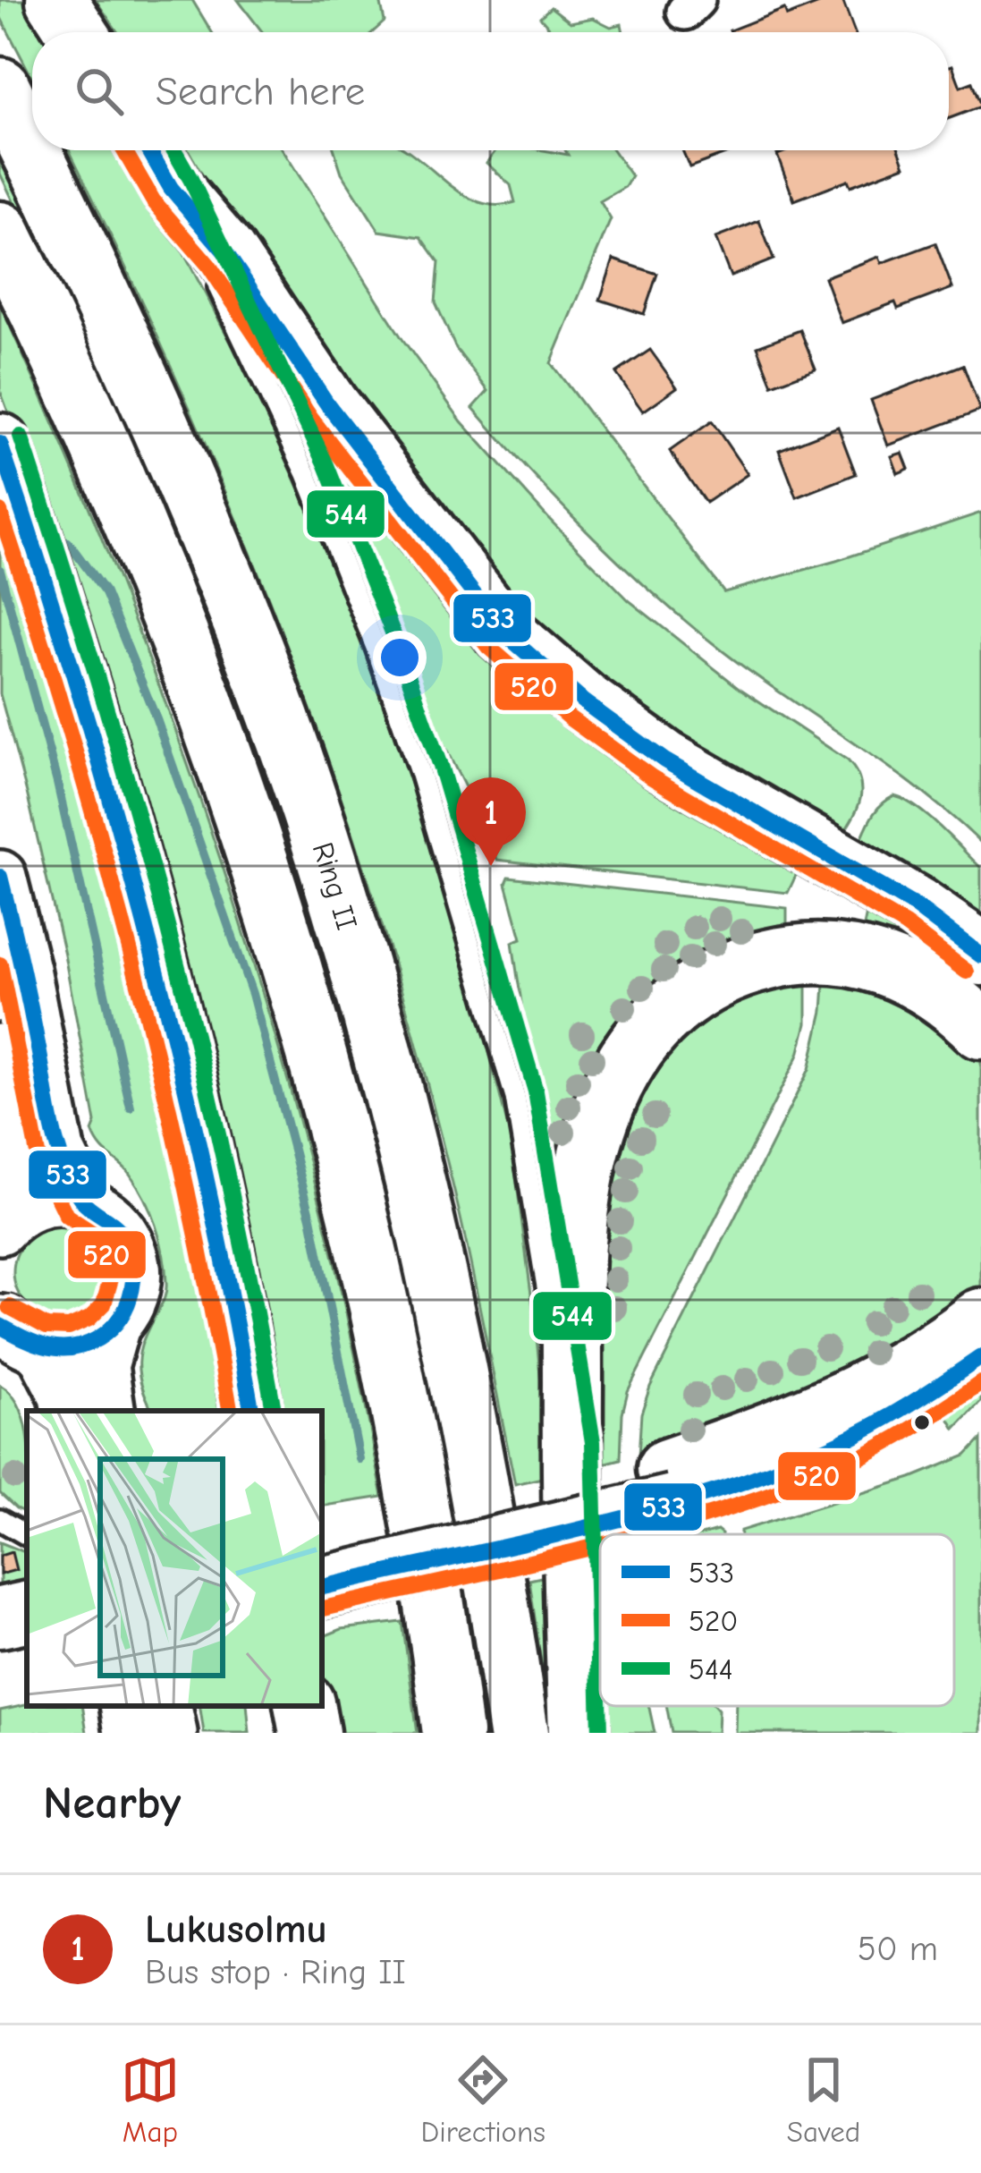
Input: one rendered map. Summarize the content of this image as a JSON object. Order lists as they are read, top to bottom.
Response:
{
  "streets": {
    "highway": ["Ring II"]
  },
  "lines": ["transit line 533", "transit line 520", "transit line 544"],
  "legend": ["533", "520", "544"],
  "page": {
    "search": "Search here",
    "pins": "1",
    "heading": "Nearby",
    "list": [
      {
        "mark": "1",
        "name": "Lukusolmu",
        "note": "Bus stop · Ring II",
        "value": "50 m"
      }
    ],
    "nav": ["Map", "Directions", "Saved"]
  }
}
